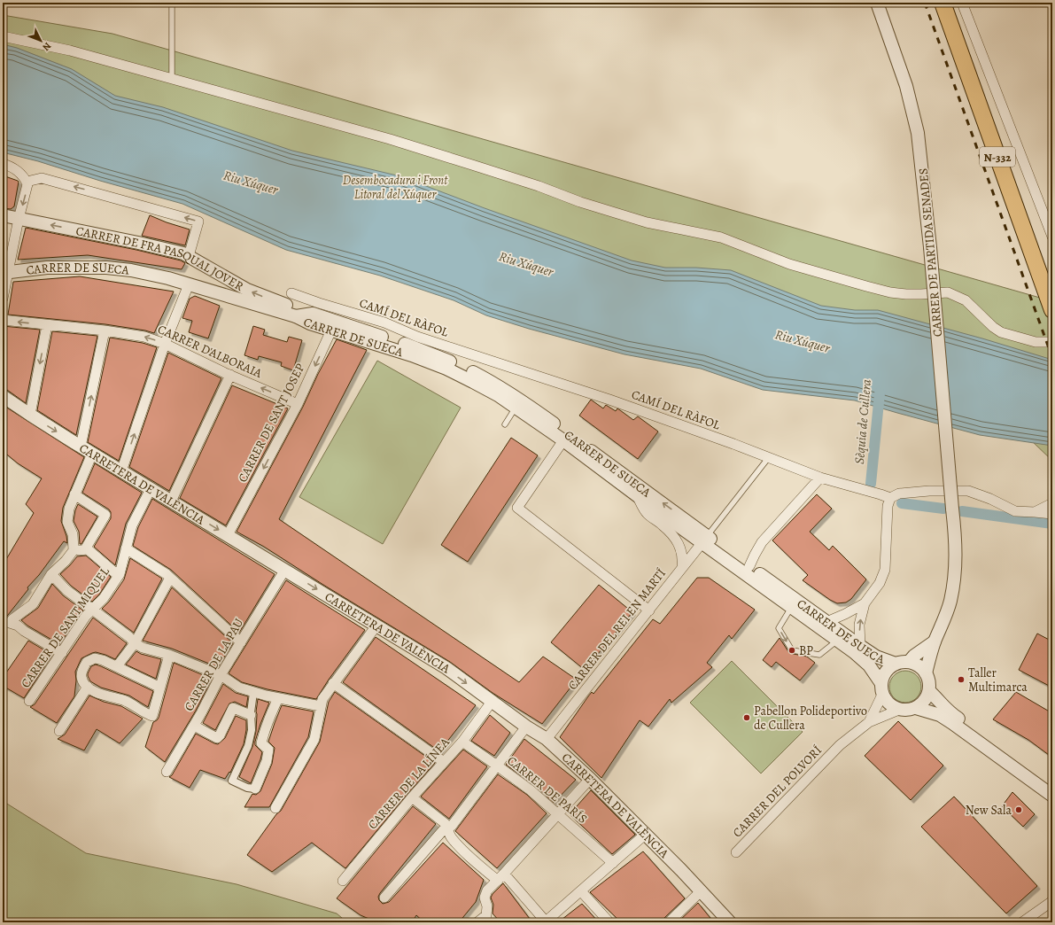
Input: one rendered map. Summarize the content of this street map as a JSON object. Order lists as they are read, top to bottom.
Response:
{
  "streets": {
    "highway": ["N-332"],
    "street": [
      "CARRER DE PARTIDA SENADES",
      "CARRER DE FRA PASQUAL JOVER",
      "CARRER DE SUECA",
      "CAMÍ DEL RÀFOL",
      "CARRER D'ALBORAIA",
      "CARRER DE SANT JOSEP",
      "CARRETERA DE VALÈNCIA",
      "CARRER DE SANT MIQUEL",
      "CARRER DEL REI EN MARTÍ",
      "CARRER DE LA PAU",
      "CARRER DE LA LÍNEA",
      "CARRER DE PARÍS",
      "CARRER DEL POLVORÍ"
    ]
  },
  "crossings": [
    ["CARRER DE PARTIDA SENADES", "CARRER DE SUECA"],
    ["CARRER DE PARTIDA SENADES", "CARRER DEL POLVORÍ"],
    ["CARRER DE FRA PASQUAL JOVER", "CARRER DE SUECA"],
    ["CARRER DE SUECA", "CARRER DE SANT JOSEP"],
    ["CARRER DE SUECA", "CARRER DEL REI EN MARTÍ"],
    ["CARRER DE SUECA", "CARRER DEL POLVORÍ"],
    ["CARRER D'ALBORAIA", "CARRER DE SANT JOSEP"],
    ["CARRER DE SANT JOSEP", "CARRETERA DE VALÈNCIA"],
    ["CARRETERA DE VALÈNCIA", "CARRER DE SANT MIQUEL"],
    ["CARRETERA DE VALÈNCIA", "CARRER DEL REI EN MARTÍ"],
    ["CARRETERA DE VALÈNCIA", "CARRER DE LA PAU"],
    ["CARRETERA DE VALÈNCIA", "CARRER DE LA LÍNEA"],
    ["CARRER DE LA LÍNEA", "CARRER DE PARÍS"]
  ],
  "one_way": ["CARRER DE FRA PASQUAL JOVER", "CARRER D'ALBORAIA"],
  "water": ["Riu Xúquer", "Sèquia de Cullera"],
  "parks": ["Desembocadura i Front Litoral del Xúquer"],
  "places": [
    "BP",
    "Taller Multimarca",
    "Pabellon Polideportivo de Cullera",
    "New Sala"
  ],
  "north": "bottom right"
}
